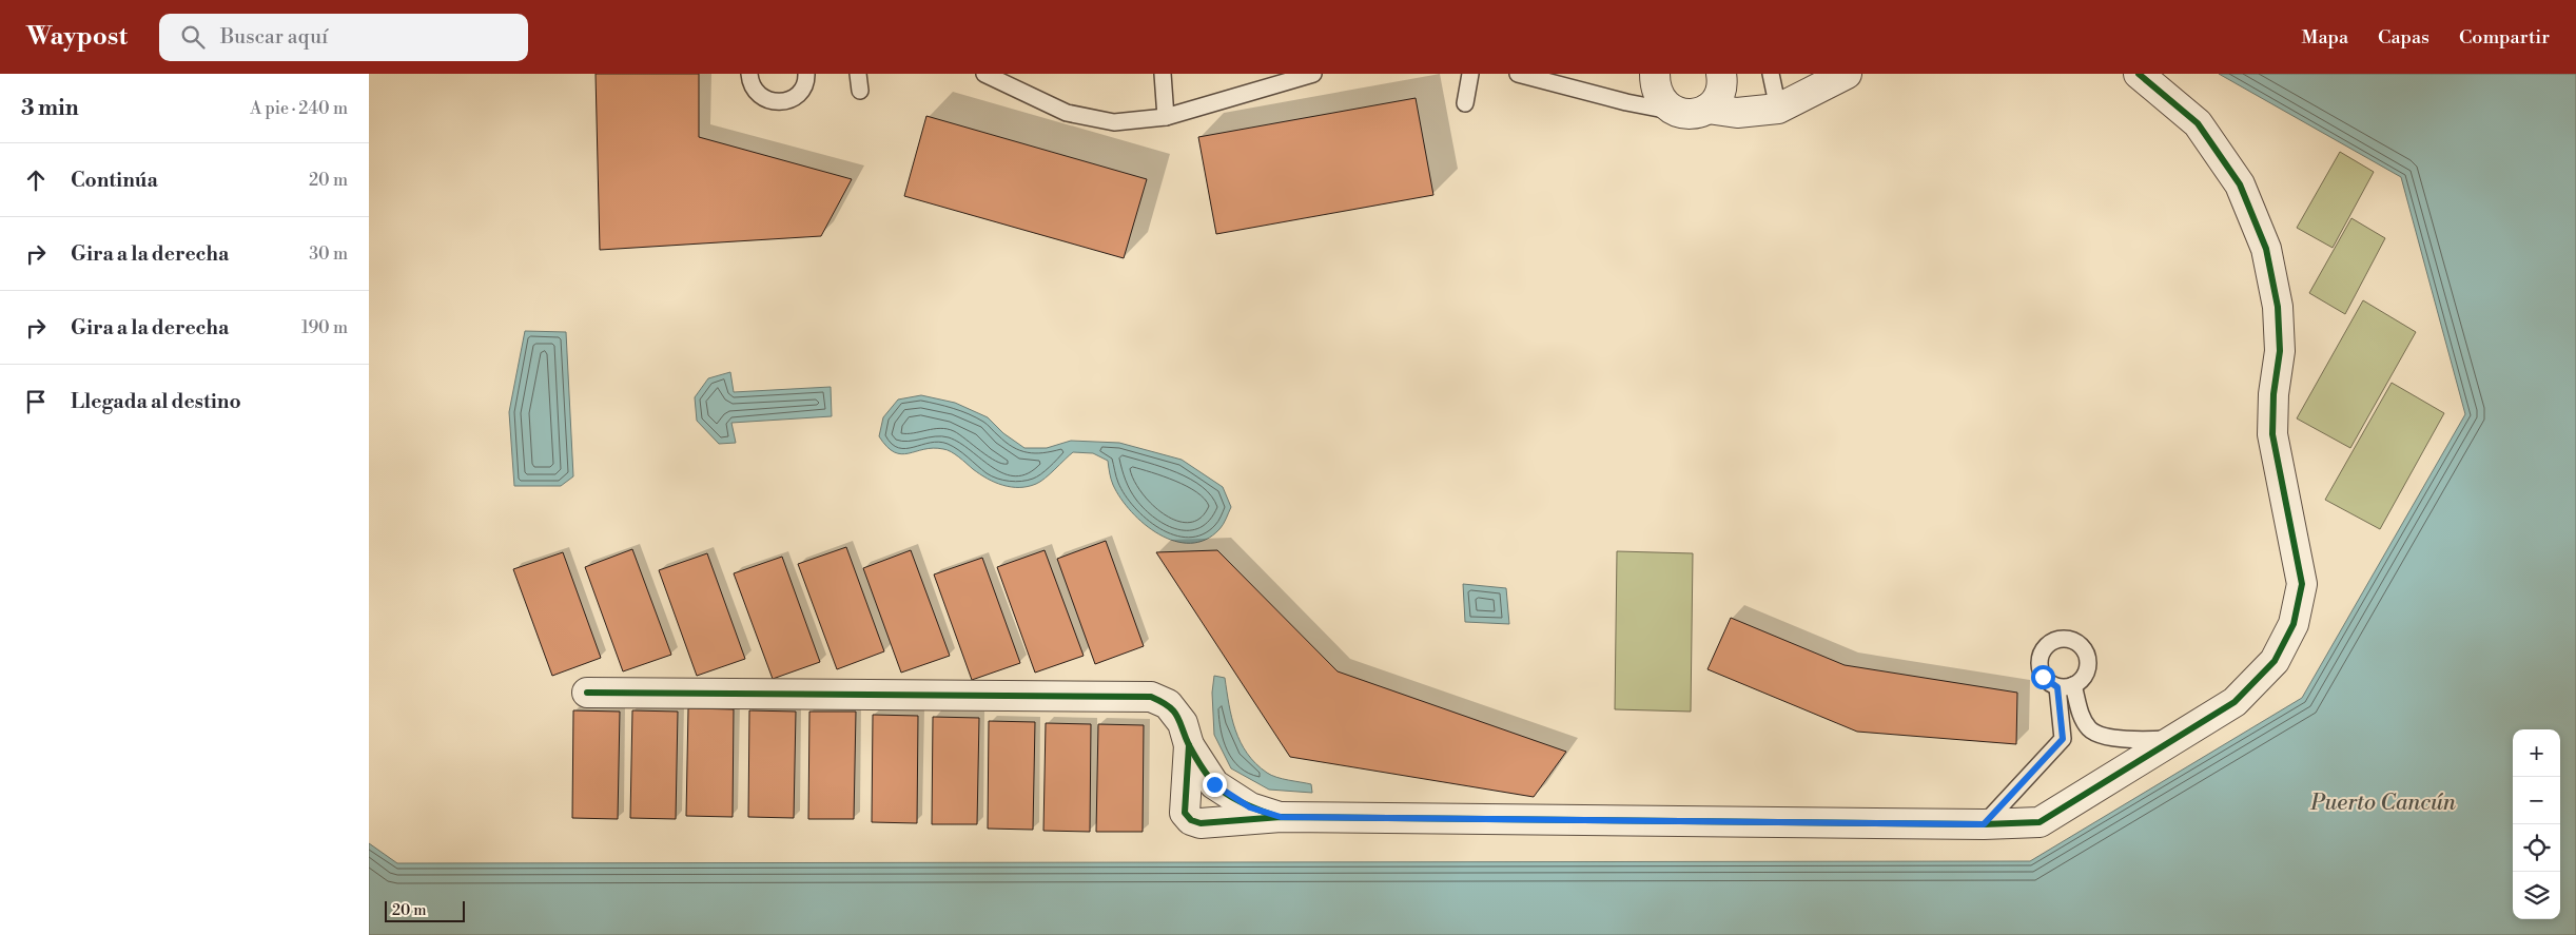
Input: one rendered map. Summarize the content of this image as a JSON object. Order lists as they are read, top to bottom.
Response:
{
  "water": ["Puerto Cancún"],
  "scale_bar": "20 m",
  "page": {
    "header": "Waypost",
    "search": "Buscar aquí",
    "nav": ["Mapa", "Capas", "Compartir"],
    "heading": ["3 min", "A pie · 240 m"],
    "list": [
      ["Continúa", "20 m"],
      ["Gira a la derecha", "30 m"],
      ["Gira a la derecha", "190 m"],
      "Llegada al destino"
    ],
    "map_buttons": ["+", "−"],
    "scale": "20 m"
  }
}
